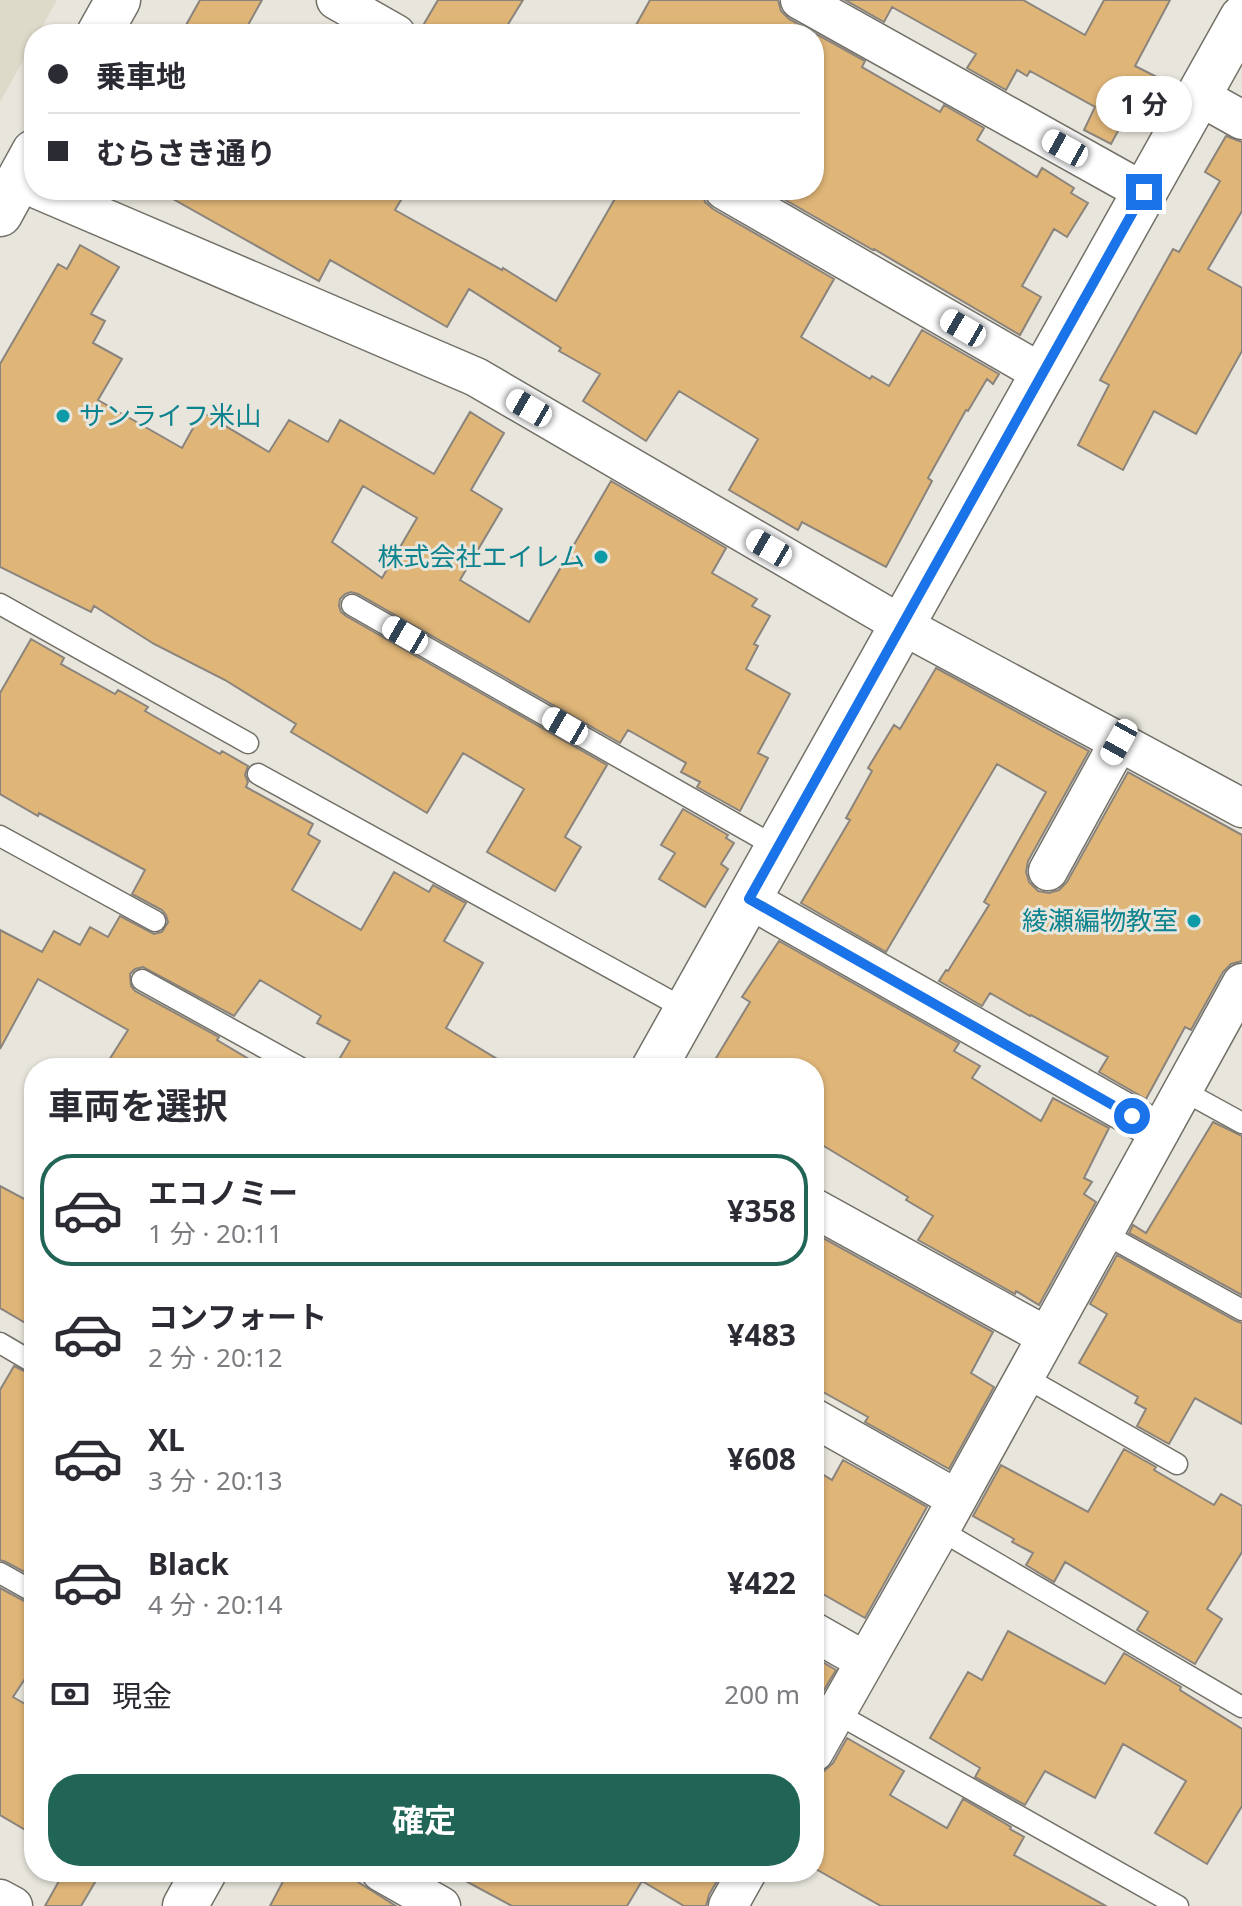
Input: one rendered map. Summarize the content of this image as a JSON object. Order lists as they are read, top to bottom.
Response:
{
  "places": ["サンライフ米山", "株式会社エイレム", "綾瀬編物教室"],
  "page": {
    "banner": ["乗車地", "むらさき通り"],
    "bubble": "1 分",
    "heading": "車両を選択",
    "list": [
      {
        "name": "エコノミー",
        "note": "1 分 · 20:11",
        "value": "¥358"
      },
      {
        "name": "コンフォート",
        "note": "2 分 · 20:12",
        "value": "¥483"
      },
      {
        "name": "XL",
        "note": "3 分 · 20:13",
        "value": "¥608"
      },
      {
        "name": "Black",
        "note": "4 分 · 20:14",
        "value": "¥422"
      }
    ],
    "pay": ["現金", "200 m"],
    "buttons": "確定"
  }
}
